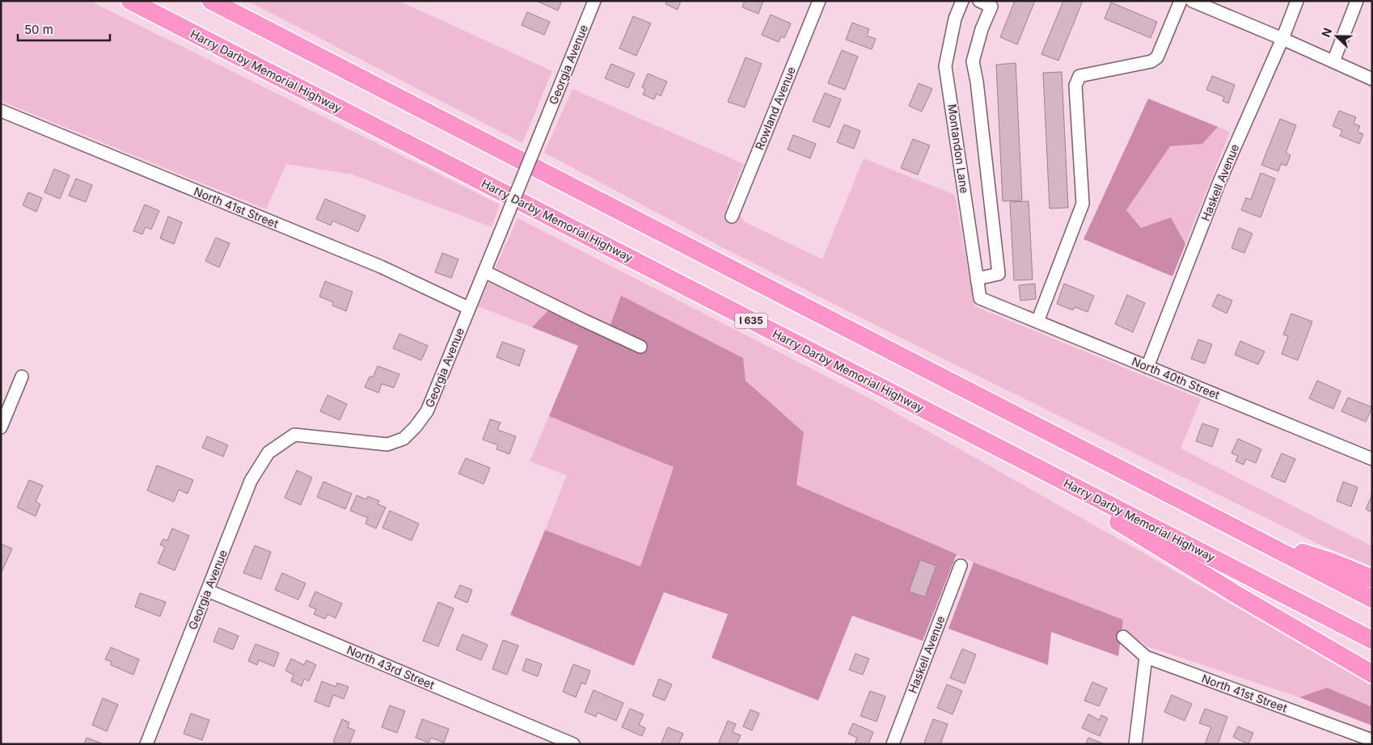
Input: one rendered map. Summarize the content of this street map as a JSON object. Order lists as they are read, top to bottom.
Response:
{
  "streets": {
    "highway": ["Harry Darby Memorial Highway", "I 635"],
    "street": [
      "Georgia Avenue",
      "Rowland Avenue",
      "Montandon Lane",
      "Haskell Avenue",
      "North 41st Street",
      "North 40th Street",
      "North 43rd Street"
    ]
  },
  "crossings": [
    ["Georgia Avenue", "North 41st Street"],
    ["Georgia Avenue", "North 43rd Street"],
    ["Montandon Lane", "North 40th Street"],
    ["Haskell Avenue", "North 40th Street"]
  ],
  "scale_bar": "50 m",
  "north": "left"
}
